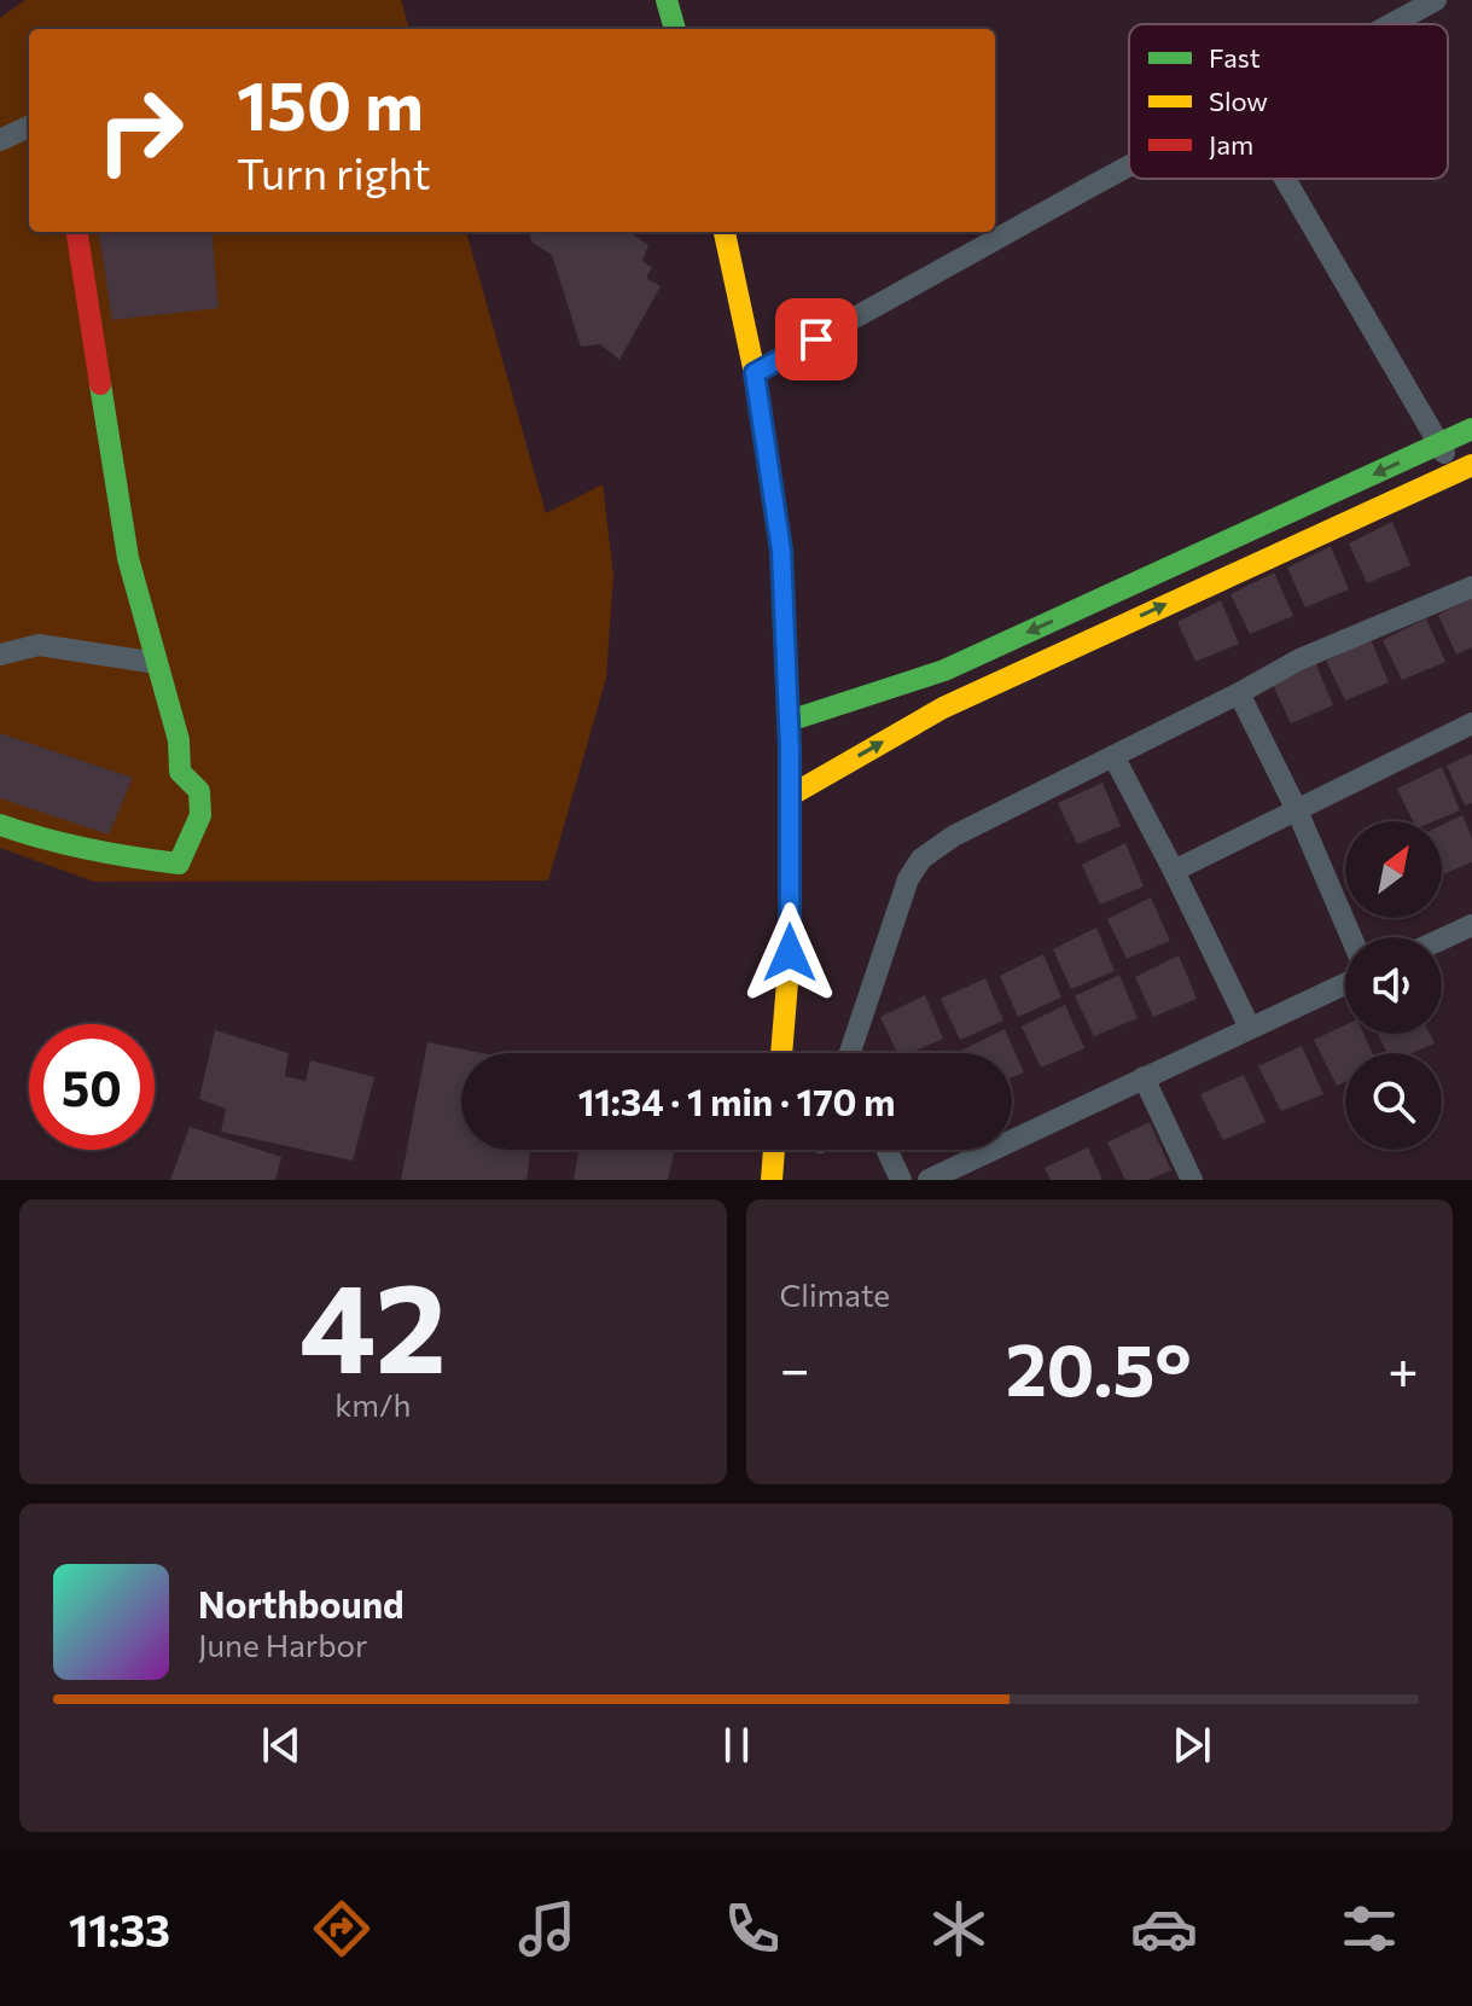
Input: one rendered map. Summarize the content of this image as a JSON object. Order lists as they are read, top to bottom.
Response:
{
  "legend": ["Fast", "Slow", "Jam"],
  "north": "top right",
  "page": {
    "turn": ["150 m", "Turn right"],
    "limit": "50",
    "trip": "11:34 · 1 min · 170 m",
    "tile": [
      ["42", "km/h"],
      "Climate"
    ],
    "heat": ["−", "20.5°", "+"],
    "song": ["Northbound", "June Harbor"],
    "tabs": "11:33"
  }
}
